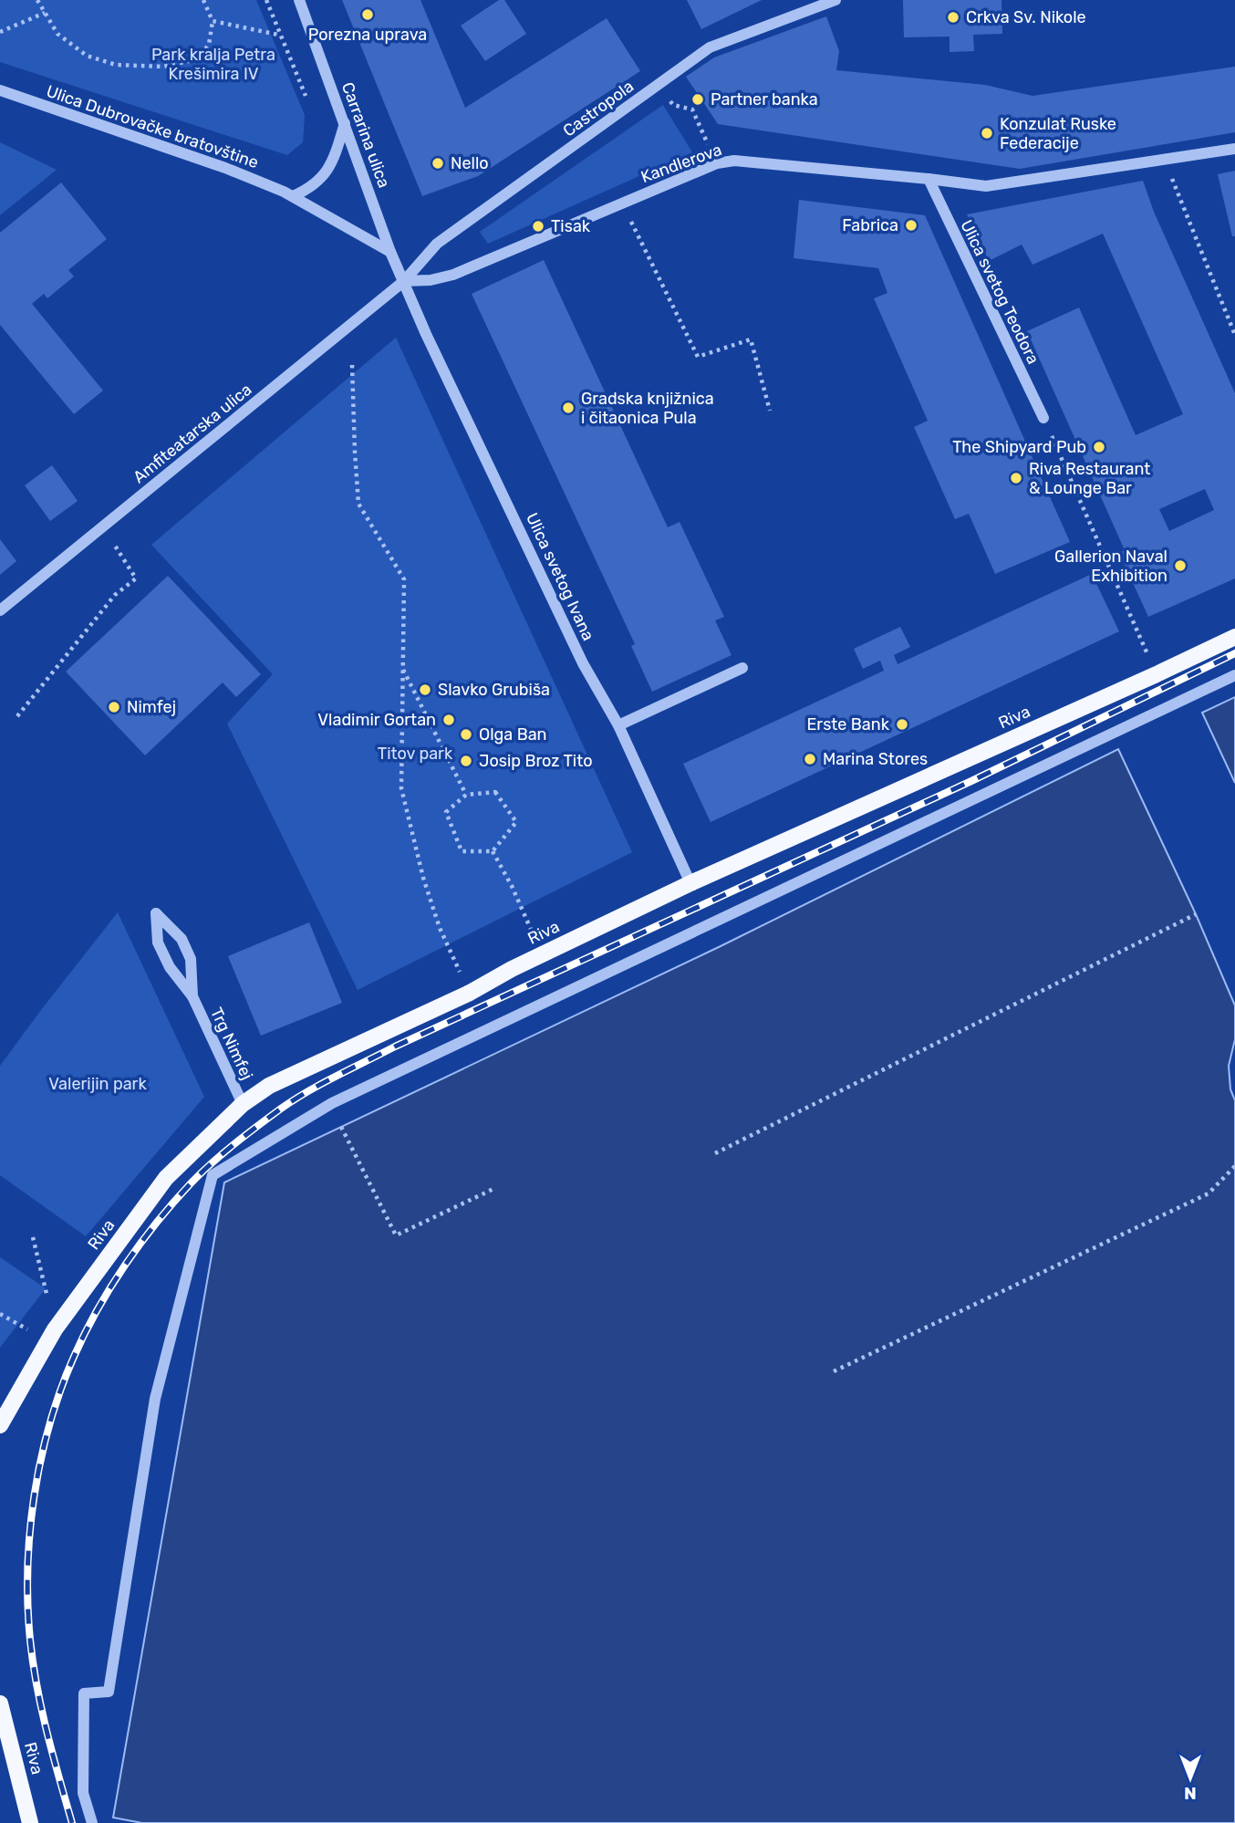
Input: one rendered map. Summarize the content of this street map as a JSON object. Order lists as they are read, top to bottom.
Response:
{
  "streets": {
    "main road": ["Riva"],
    "street": [
      "Castropola",
      "Ulica Dubrovačke bratovštine",
      "Carrarina ulica",
      "Kandlerova",
      "Ulica svetog Teodora",
      "Amfiteatarska ulica",
      "Ulica svetog Ivana",
      "Trg Nimfej"
    ]
  },
  "crossings": [
    ["Castropola", "Carrarina ulica"],
    ["Castropola", "Kandlerova"],
    ["Castropola", "Amfiteatarska ulica"],
    ["Castropola", "Ulica svetog Ivana"],
    ["Ulica Dubrovačke bratovštine", "Carrarina ulica"],
    ["Carrarina ulica", "Kandlerova"],
    ["Carrarina ulica", "Amfiteatarska ulica"],
    ["Carrarina ulica", "Ulica svetog Ivana"],
    ["Kandlerova", "Ulica svetog Teodora"],
    ["Kandlerova", "Amfiteatarska ulica"],
    ["Kandlerova", "Ulica svetog Ivana"],
    ["Amfiteatarska ulica", "Ulica svetog Ivana"],
    ["Ulica svetog Ivana", "Riva"],
    ["Riva", "Trg Nimfej"]
  ],
  "parks": ["Park kralja Petra Krešimira IV", "Titov park", "Valerijin park"],
  "places": [
    "Porezna uprava",
    "Crkva Sv. Nikole",
    "Partner banka",
    "Konzulat Ruske Federacije",
    "Nello",
    "Fabrica",
    "Tisak",
    "Gradska knjižnica i čitaonica Pula",
    "The Shipyard Pub",
    "Riva Restaurant & Lounge Bar",
    "Gallerion Naval Exhibition",
    "Slavko Grubiša",
    "Nimfej",
    "Vladimir Gortan",
    "Erste Bank",
    "Olga Ban",
    "Marina Stores",
    "Josip Broz Tito"
  ],
  "north": "bottom"
}
